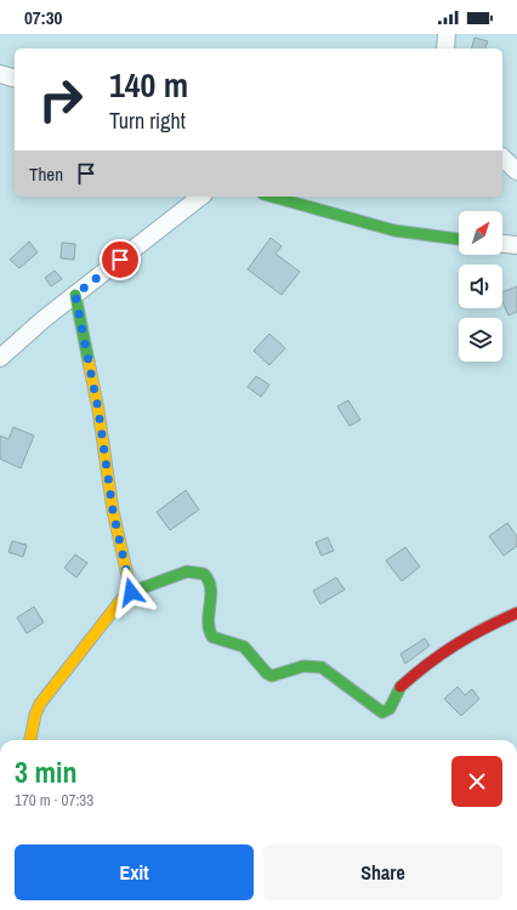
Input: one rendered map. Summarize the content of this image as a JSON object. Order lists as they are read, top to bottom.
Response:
{
  "north": "top right",
  "page": {
    "status": "07:30",
    "turn": ["140 m", "Turn right"],
    "then": "Then",
    "heading": ["3 min", "170 m · 07:33"],
    "buttons": ["Exit", "Share"]
  }
}
